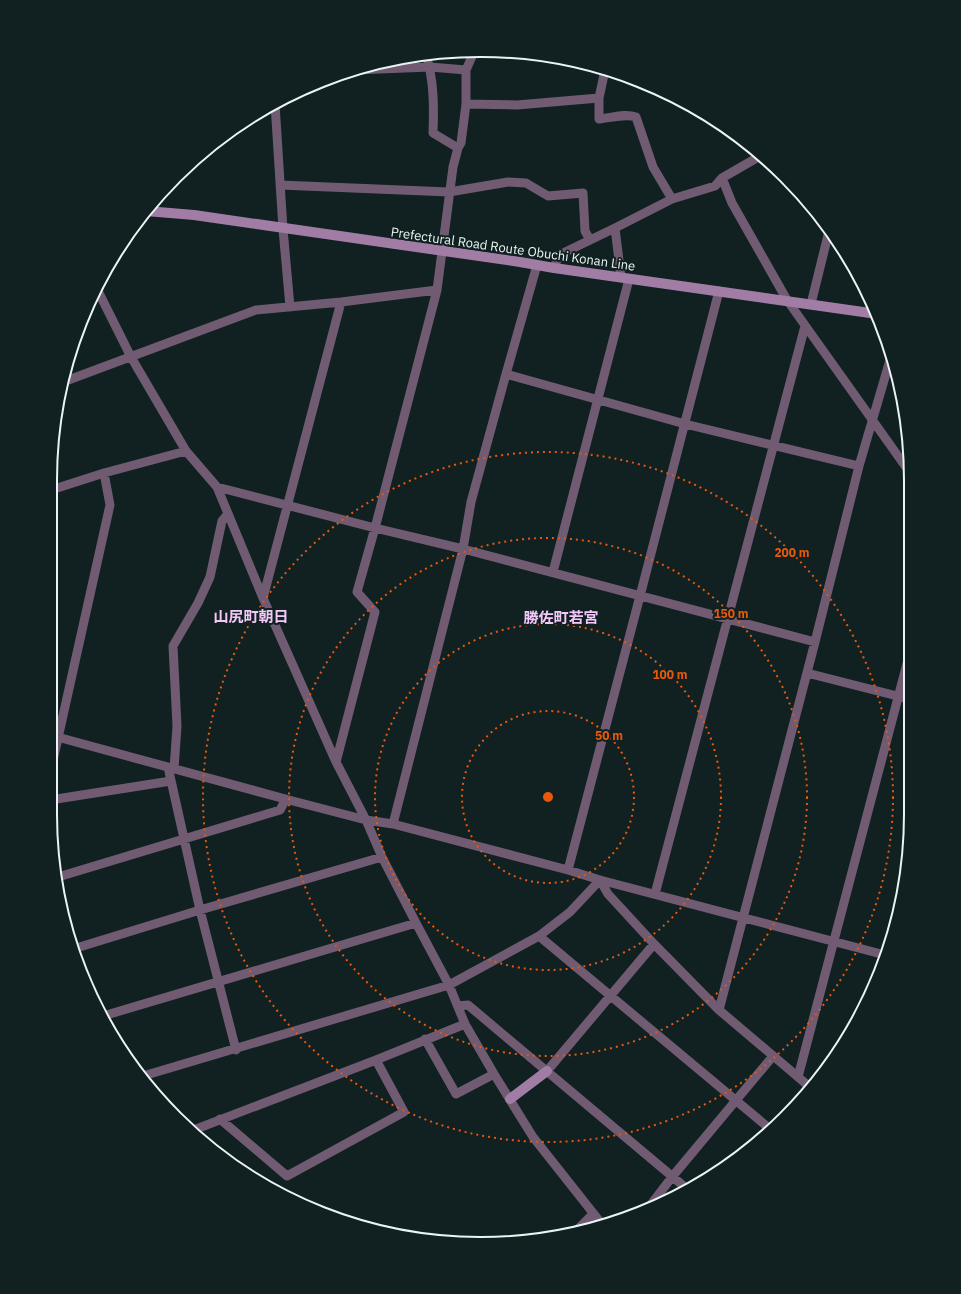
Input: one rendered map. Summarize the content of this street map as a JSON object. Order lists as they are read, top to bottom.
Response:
{
  "streets": {
    "main road": ["Prefectural Road Route Obuchi Konan Line"]
  },
  "districts": ["山尻町朝日", "勝佐町若宮"],
  "rings": [
    "200 m",
    "150 m",
    "100 m",
    "50 m"
  ]
}
